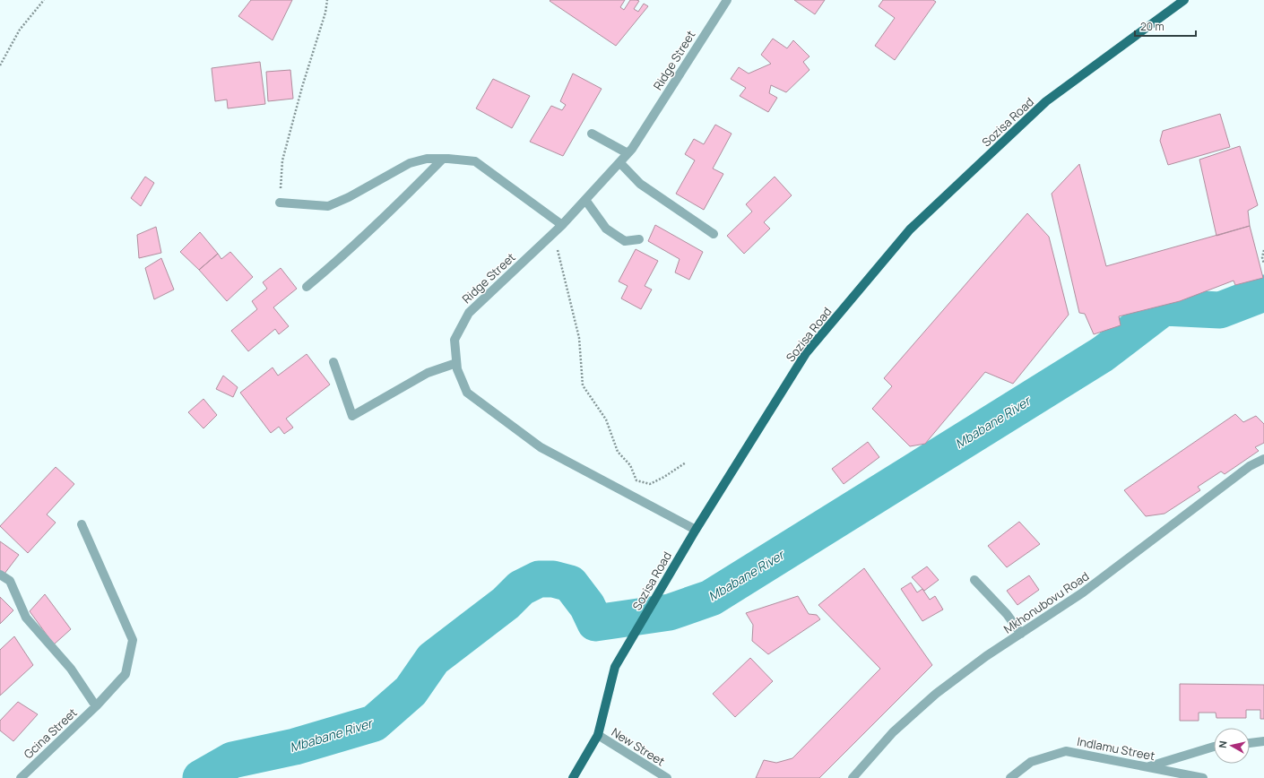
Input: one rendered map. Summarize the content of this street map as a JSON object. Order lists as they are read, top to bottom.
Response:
{
  "streets": {
    "main road": ["Sozisa Road"],
    "street": [
      "Ridge Street",
      "Mkhonubovu Road",
      "Gcina Street",
      "New Street",
      "Indlamu Street"
    ]
  },
  "crossings": [
    ["Ridge Street", "Sozisa Road"],
    ["Sozisa Road", "New Street"]
  ],
  "water": ["Mbabane River"],
  "scale_bar": "20 m",
  "north": "left"
}
